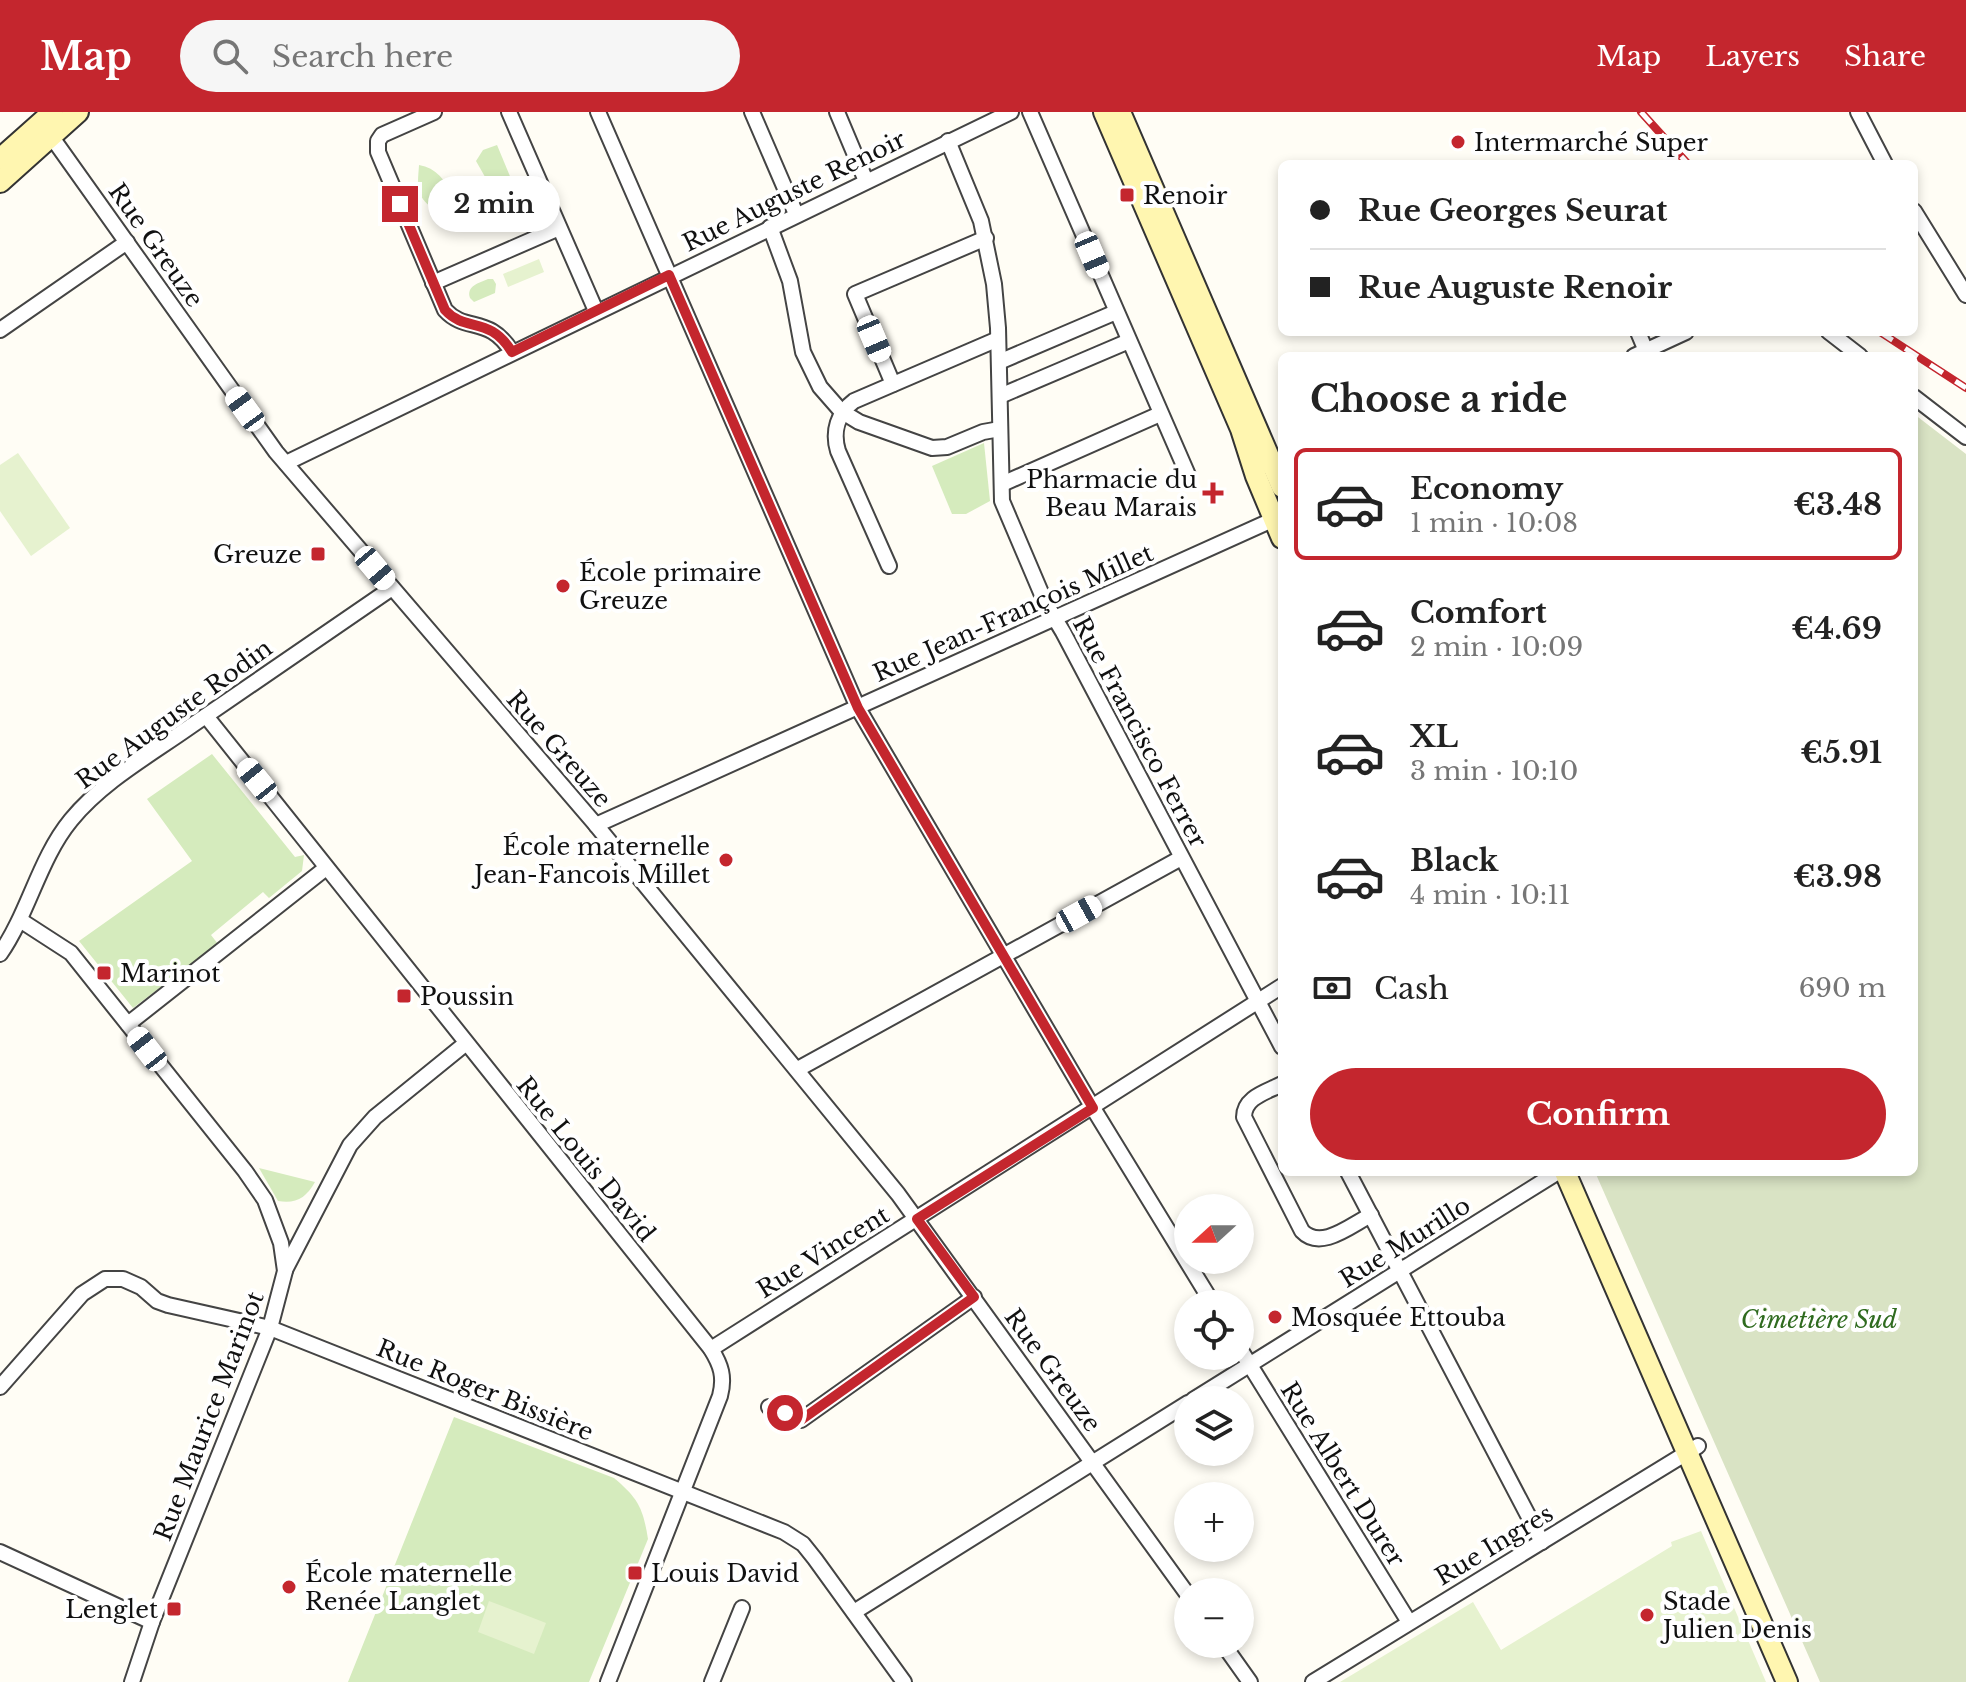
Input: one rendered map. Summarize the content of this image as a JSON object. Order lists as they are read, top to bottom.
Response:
{
  "streets": {
    "street": [
      "Rue Auguste Renoir",
      "Rue Greuze",
      "Rue Jean-François Millet",
      "Rue Auguste Rodin",
      "Rue Francisco Ferrer",
      "Rue Louis David",
      "Rue Murillo",
      "Rue Vincent",
      "Rue Roger Bissière",
      "Rue Maurice Marinot",
      "Rue Albert Durer",
      "Rue Ingres"
    ]
  },
  "crossings": [
    ["Rue Auguste Renoir", "Rue Greuze"],
    ["Rue Auguste Renoir", "Rue Francisco Ferrer"],
    ["Rue Greuze", "Rue Jean-François Millet"],
    ["Rue Greuze", "Rue Auguste Rodin"],
    ["Rue Greuze", "Rue Vincent"],
    ["Rue Jean-François Millet", "Rue Francisco Ferrer"],
    ["Rue Auguste Rodin", "Rue Louis David"],
    ["Rue Auguste Rodin", "Rue Maurice Marinot"],
    ["Rue Francisco Ferrer", "Rue Vincent"],
    ["Rue Louis David", "Rue Vincent"],
    ["Rue Louis David", "Rue Roger Bissière"],
    ["Rue Roger Bissière", "Rue Maurice Marinot"],
    ["Rue Albert Durer", "Rue Ingres"]
  ],
  "parks": ["Cimetière Sud"],
  "places": {
    "other": [
      "Intermarché Super",
      "École primaire Greuze",
      "École maternelle Jean-Fancois Millet",
      "Mosquée Ettouba",
      "École maternelle Renée Langlet",
      "Stade Julien Denis"
    ],
    "transit": [
      "Renoir",
      "Greuze",
      "Marinot",
      "Poussin",
      "Louis David",
      "Lenglet"
    ],
    "health": ["Pharmacie du Beau Marais"]
  },
  "north": "left",
  "page": {
    "header": "Map",
    "search": "Search here",
    "nav": ["Map", "Layers", "Share"],
    "banner": ["Rue Georges Seurat", "Rue Auguste Renoir"],
    "bubble": "2 min",
    "heading": "Choose a ride",
    "list": [
      {
        "name": "Economy",
        "note": "1 min · 10:08",
        "value": "€3.48"
      },
      {
        "name": "Comfort",
        "note": "2 min · 10:09",
        "value": "€4.69"
      },
      {
        "name": "XL",
        "note": "3 min · 10:10",
        "value": "€5.91"
      },
      {
        "name": "Black",
        "note": "4 min · 10:11",
        "value": "€3.98"
      }
    ],
    "pay": ["Cash", "690 m"],
    "buttons": "Confirm",
    "map_buttons": ["+", "−"]
  }
}
